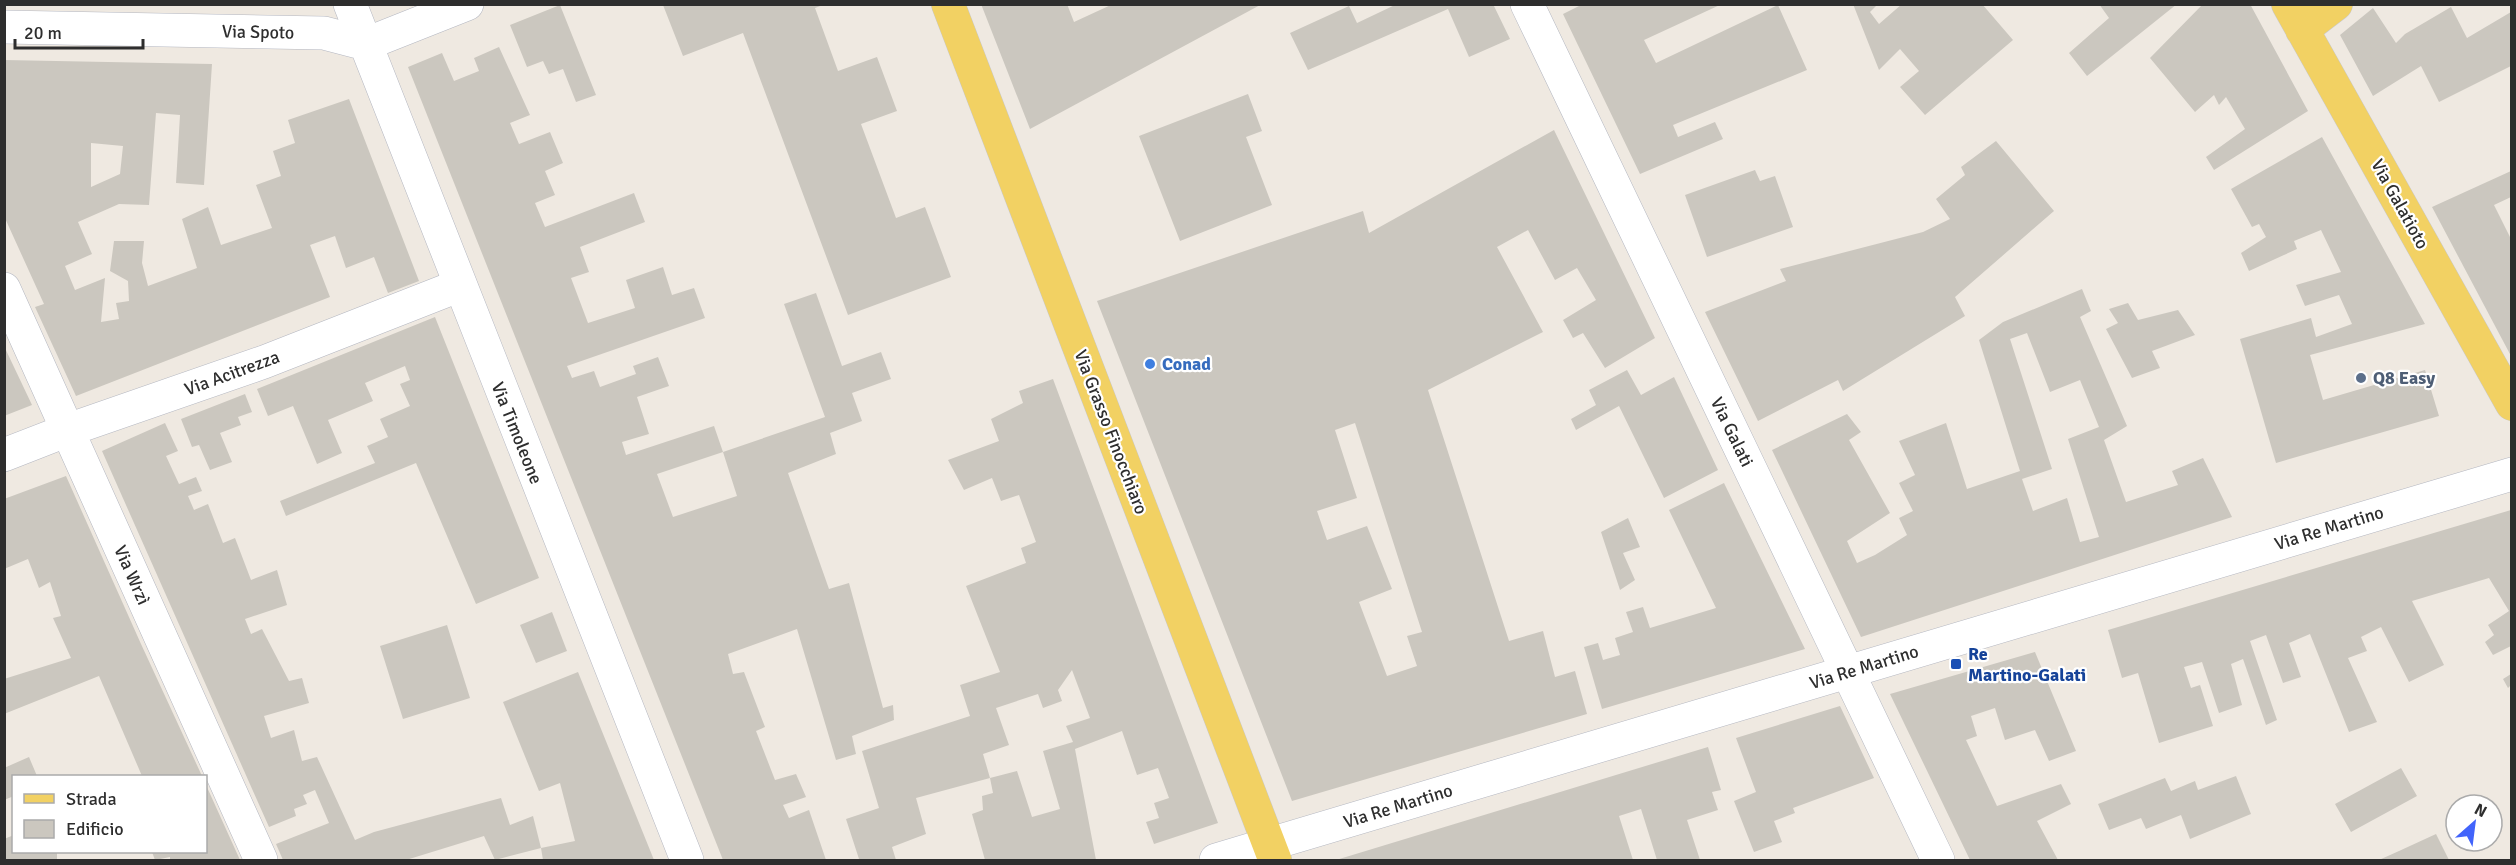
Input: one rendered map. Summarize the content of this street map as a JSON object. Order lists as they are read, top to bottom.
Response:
{
  "streets": {
    "main road": ["Via Galatioto", "Via Grasso Finocchiaro"],
    "street": [
      "Via Spoto",
      "Via Acitrezza",
      "Via Galati",
      "Via Timoleone",
      "Via Re Martino",
      "Via Wrzì"
    ]
  },
  "crossings": [
    ["Via Spoto", "Via Timoleone"],
    ["Via Acitrezza", "Via Timoleone"],
    ["Via Acitrezza", "Via Wrzì"],
    ["Via Grasso Finocchiaro", "Via Re Martino"],
    ["Via Galati", "Via Re Martino"]
  ],
  "places": {
    "other": ["Conad", "Q8 Easy"],
    "transit": ["Re Martino-Galati"]
  },
  "legend": ["Strada", "Edificio"],
  "scale_bar": "20 m",
  "north": "top right"
}
